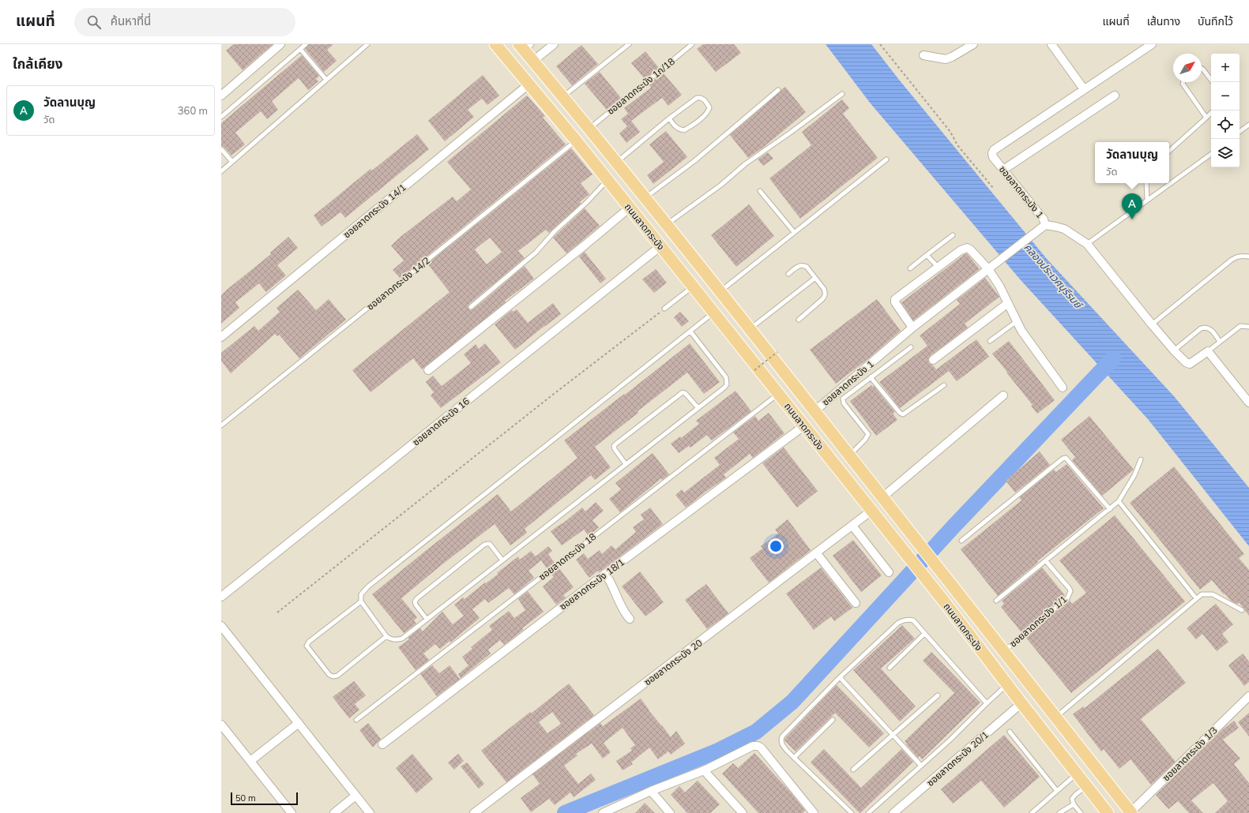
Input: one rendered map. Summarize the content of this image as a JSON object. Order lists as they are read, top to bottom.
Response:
{
  "streets": {
    "main road": ["ถนนลาดกระบัง"],
    "street": [
      "ซอยลาดกระบัง 1",
      "ซอยลาดกระบัง 14/1",
      "ซอยลาดกระบัง 16",
      "ซอยลาดกระบัง 18/1",
      "ซอยลาดกระบัง 20",
      "ซอยลาดกระบัง 1/3",
      "ซอยลาดกระบัง 20/1"
    ],
    "lane": [
      "ซอยลาดกระบัง 1ก/18",
      "ซอยลาดกระบัง 14/2",
      "ซอยลาดกระบัง 18",
      "ซอยลาดกระบัง 1/1"
    ]
  },
  "crossings": [
    ["ซอยลาดกระบัง 1ก/18", "ถนนลาดกระบัง"],
    ["ซอยลาดกระบัง 1", "ถนนลาดกระบัง"],
    ["ซอยลาดกระบัง 14/1", "ถนนลาดกระบัง"],
    ["ถนนลาดกระบัง", "ซอยลาดกระบัง 14/2"],
    ["ถนนลาดกระบัง", "ซอยลาดกระบัง 16"],
    ["ถนนลาดกระบัง", "ซอยลาดกระบัง 18"],
    ["ถนนลาดกระบัง", "ซอยลาดกระบัง 18/1"],
    ["ถนนลาดกระบัง", "ซอยลาดกระบัง 1/1"],
    ["ถนนลาดกระบัง", "ซอยลาดกระบัง 20"],
    ["ถนนลาดกระบัง", "ซอยลาดกระบัง 1/3"],
    ["ถนนลาดกระบัง", "ซอยลาดกระบัง 20/1"]
  ],
  "water": ["คลองประเวศบุรีรมย์"],
  "scale_bar": "50 m",
  "north": "top right",
  "page": {
    "header": "แผนที่",
    "search": "ค้นหาที่นี่",
    "nav": ["แผนที่", "เส้นทาง", "บันทึกไว้"],
    "heading": "ใกล้เคียง",
    "map_buttons": ["+", "−"],
    "list": [
      {
        "mark": "A",
        "name": "วัดลานบุญ",
        "note": "วัด",
        "value": "360 m"
      }
    ],
    "popup": ["วัดลานบุญ", "วัด"],
    "pins": "A",
    "scale": "50 m"
  }
}
